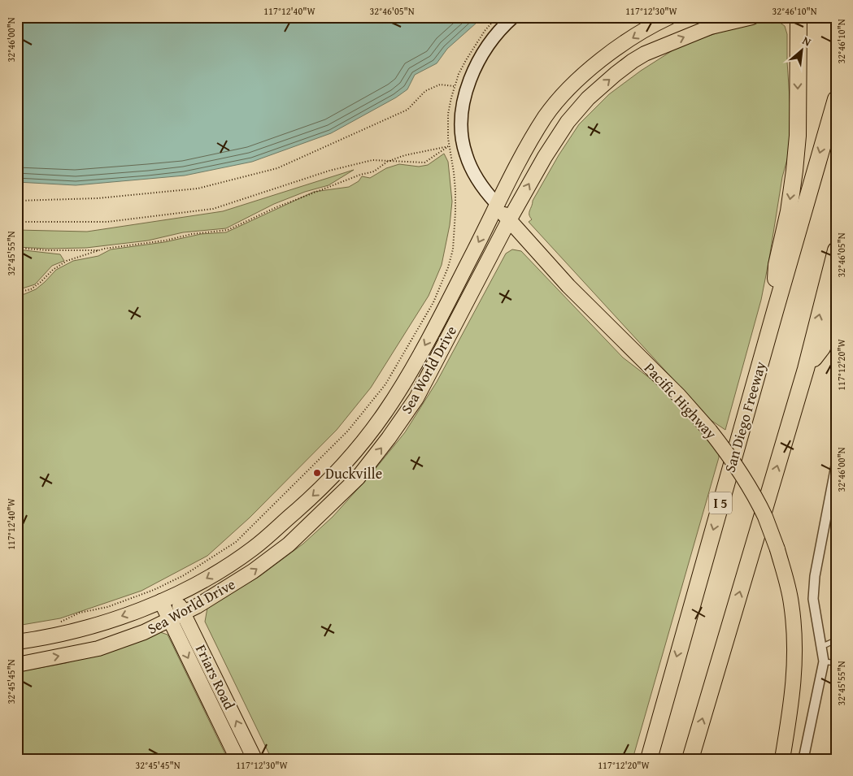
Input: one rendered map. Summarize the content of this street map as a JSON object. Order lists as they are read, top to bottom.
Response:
{
  "streets": {
    "highway": ["San Diego Freeway", "I 5"],
    "main road": ["Sea World Drive", "Pacific Highway", "Friars Road"]
  },
  "crossings": [
    ["Sea World Drive", "Pacific Highway"],
    ["Sea World Drive", "Friars Road"]
  ],
  "places": ["Duckville"],
  "north": "top right",
  "coordinates": [
    "117°12'40\"W",
    "32°46'05\"N",
    "117°12'30\"W",
    "32°46'10\"N",
    "32°46'00\"N",
    "32°45'55\"N",
    "117°12'20\"W",
    "32°45'45\"N"
  ]
}
